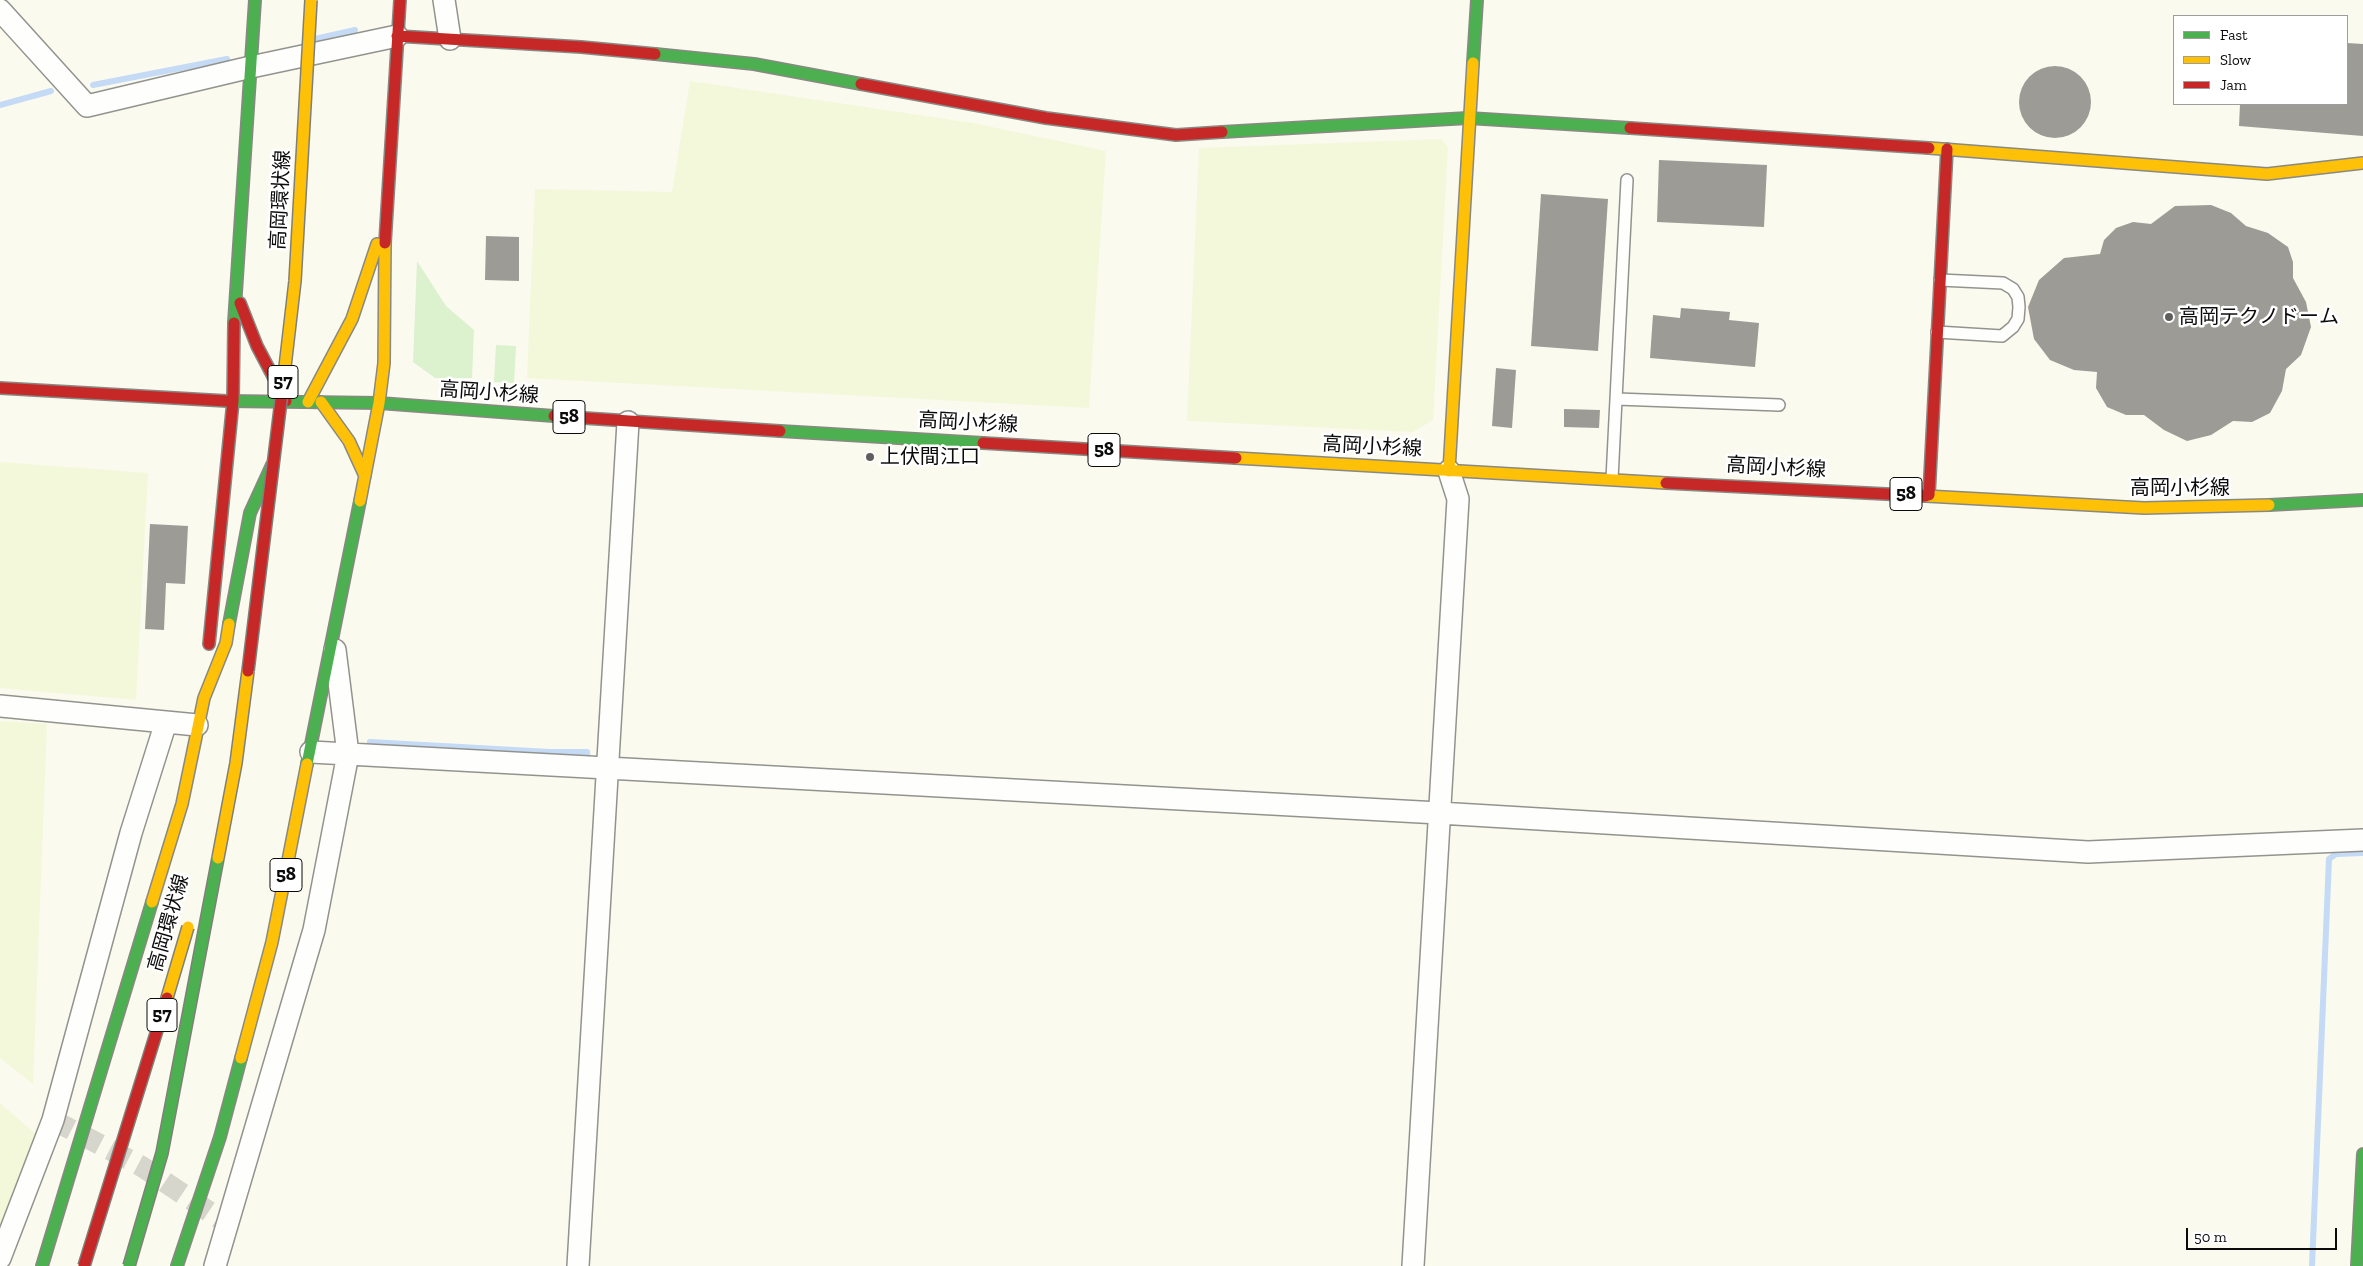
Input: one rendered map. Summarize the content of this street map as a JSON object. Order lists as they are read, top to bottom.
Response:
{
  "streets": {
    "main road": [
      "高岡環状線",
      "57",
      "高岡小杉線",
      "58"
    ]
  },
  "crossings": [
    ["57", "高岡小杉線"],
    ["57", "58"],
    ["高岡小杉線", "58"]
  ],
  "places": ["高岡テクノドーム", "上伏間江口"],
  "legend": ["Fast", "Slow", "Jam"],
  "scale_bar": "50 m"
}
